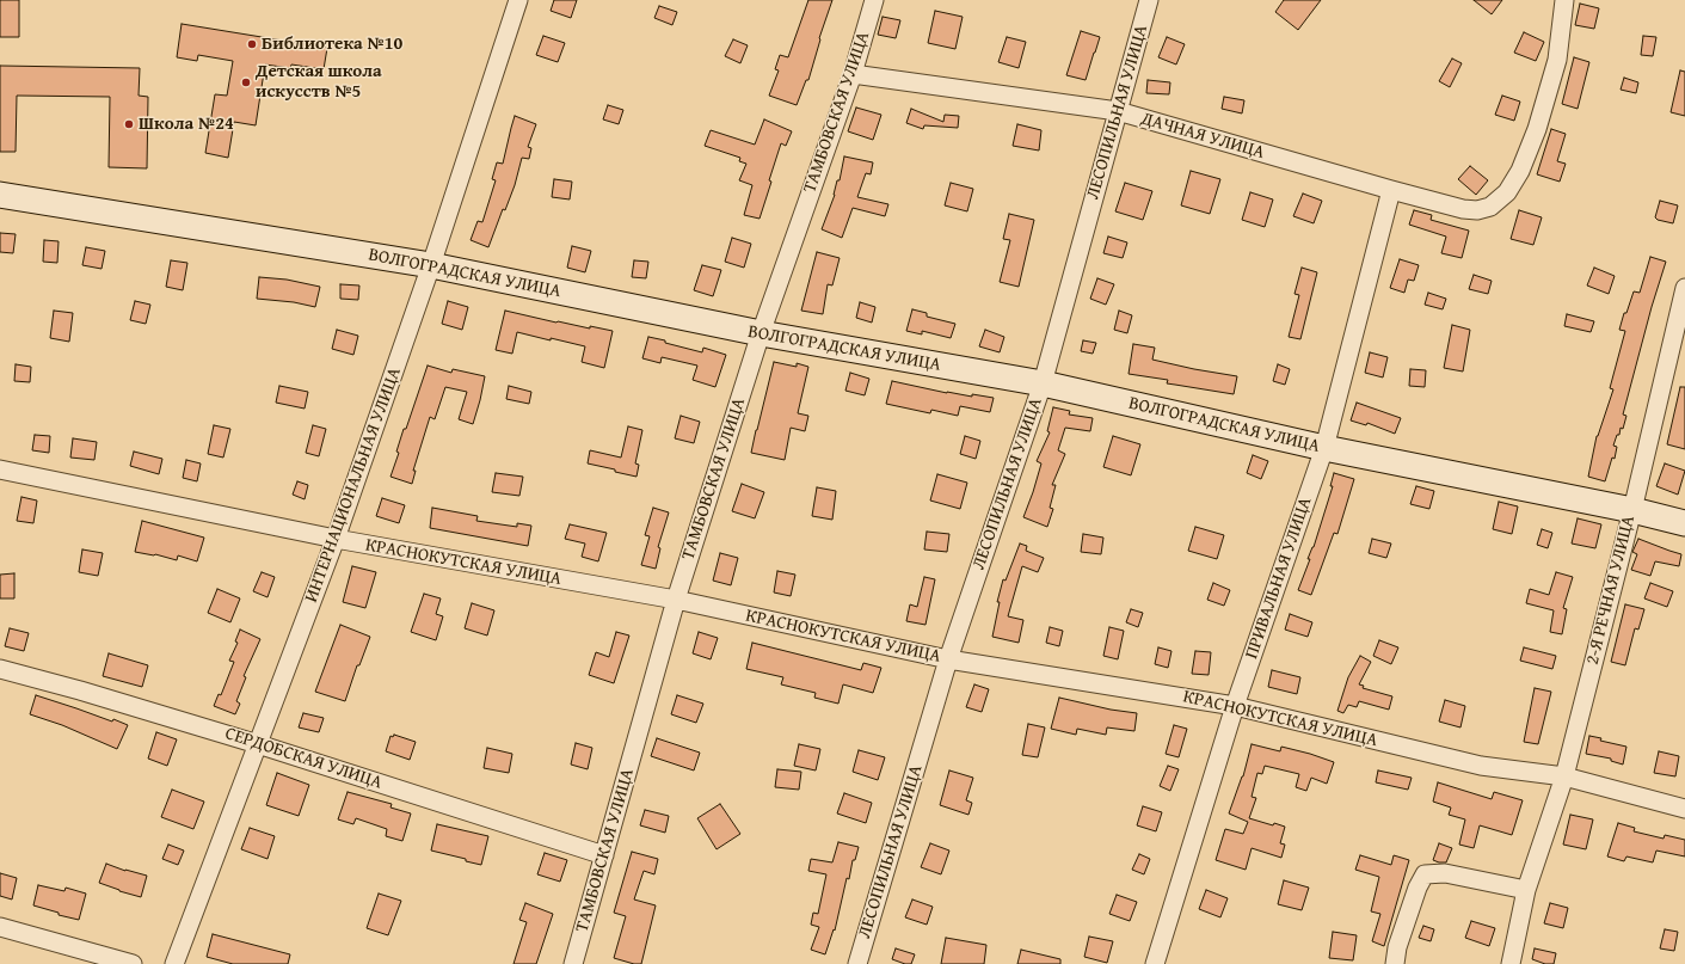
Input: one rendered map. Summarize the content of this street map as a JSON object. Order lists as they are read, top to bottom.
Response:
{
  "streets": {
    "street": [
      "ТАМБОВСКАЯ УЛИЦА",
      "ЛЕСОПИЛЬНАЯ УЛИЦА",
      "ДАЧНАЯ УЛИЦА",
      "ВОЛГОГРАДСКАЯ УЛИЦА",
      "ИНТЕРНАЦИОНАЛЬНАЯ УЛИЦА",
      "КРАСНОКУТСКАЯ УЛИЦА",
      "ПРИВАЛЬНАЯ УЛИЦА",
      "2-Я РЕЧНАЯ УЛИЦА",
      "СЕРДОБСКАЯ УЛИЦА"
    ]
  },
  "crossings": [
    ["ТАМБОВСКАЯ УЛИЦА", "ДАЧНАЯ УЛИЦА"],
    ["ТАМБОВСКАЯ УЛИЦА", "ВОЛГОГРАДСКАЯ УЛИЦА"],
    ["ТАМБОВСКАЯ УЛИЦА", "КРАСНОКУТСКАЯ УЛИЦА"],
    ["ТАМБОВСКАЯ УЛИЦА", "СЕРДОБСКАЯ УЛИЦА"],
    ["ЛЕСОПИЛЬНАЯ УЛИЦА", "ДАЧНАЯ УЛИЦА"],
    ["ЛЕСОПИЛЬНАЯ УЛИЦА", "ВОЛГОГРАДСКАЯ УЛИЦА"],
    ["ЛЕСОПИЛЬНАЯ УЛИЦА", "КРАСНОКУТСКАЯ УЛИЦА"],
    ["ДАЧНАЯ УЛИЦА", "ПРИВАЛЬНАЯ УЛИЦА"],
    ["ВОЛГОГРАДСКАЯ УЛИЦА", "ИНТЕРНАЦИОНАЛЬНАЯ УЛИЦА"],
    ["ВОЛГОГРАДСКАЯ УЛИЦА", "ПРИВАЛЬНАЯ УЛИЦА"],
    ["ВОЛГОГРАДСКАЯ УЛИЦА", "2-Я РЕЧНАЯ УЛИЦА"],
    ["ИНТЕРНАЦИОНАЛЬНАЯ УЛИЦА", "КРАСНОКУТСКАЯ УЛИЦА"],
    ["ИНТЕРНАЦИОНАЛЬНАЯ УЛИЦА", "СЕРДОБСКАЯ УЛИЦА"],
    ["КРАСНОКУТСКАЯ УЛИЦА", "ПРИВАЛЬНАЯ УЛИЦА"],
    ["КРАСНОКУТСКАЯ УЛИЦА", "2-Я РЕЧНАЯ УЛИЦА"]
  ],
  "places": ["Библиотека №10", "Детская школа искусств №5", "Школа №24"]
}
